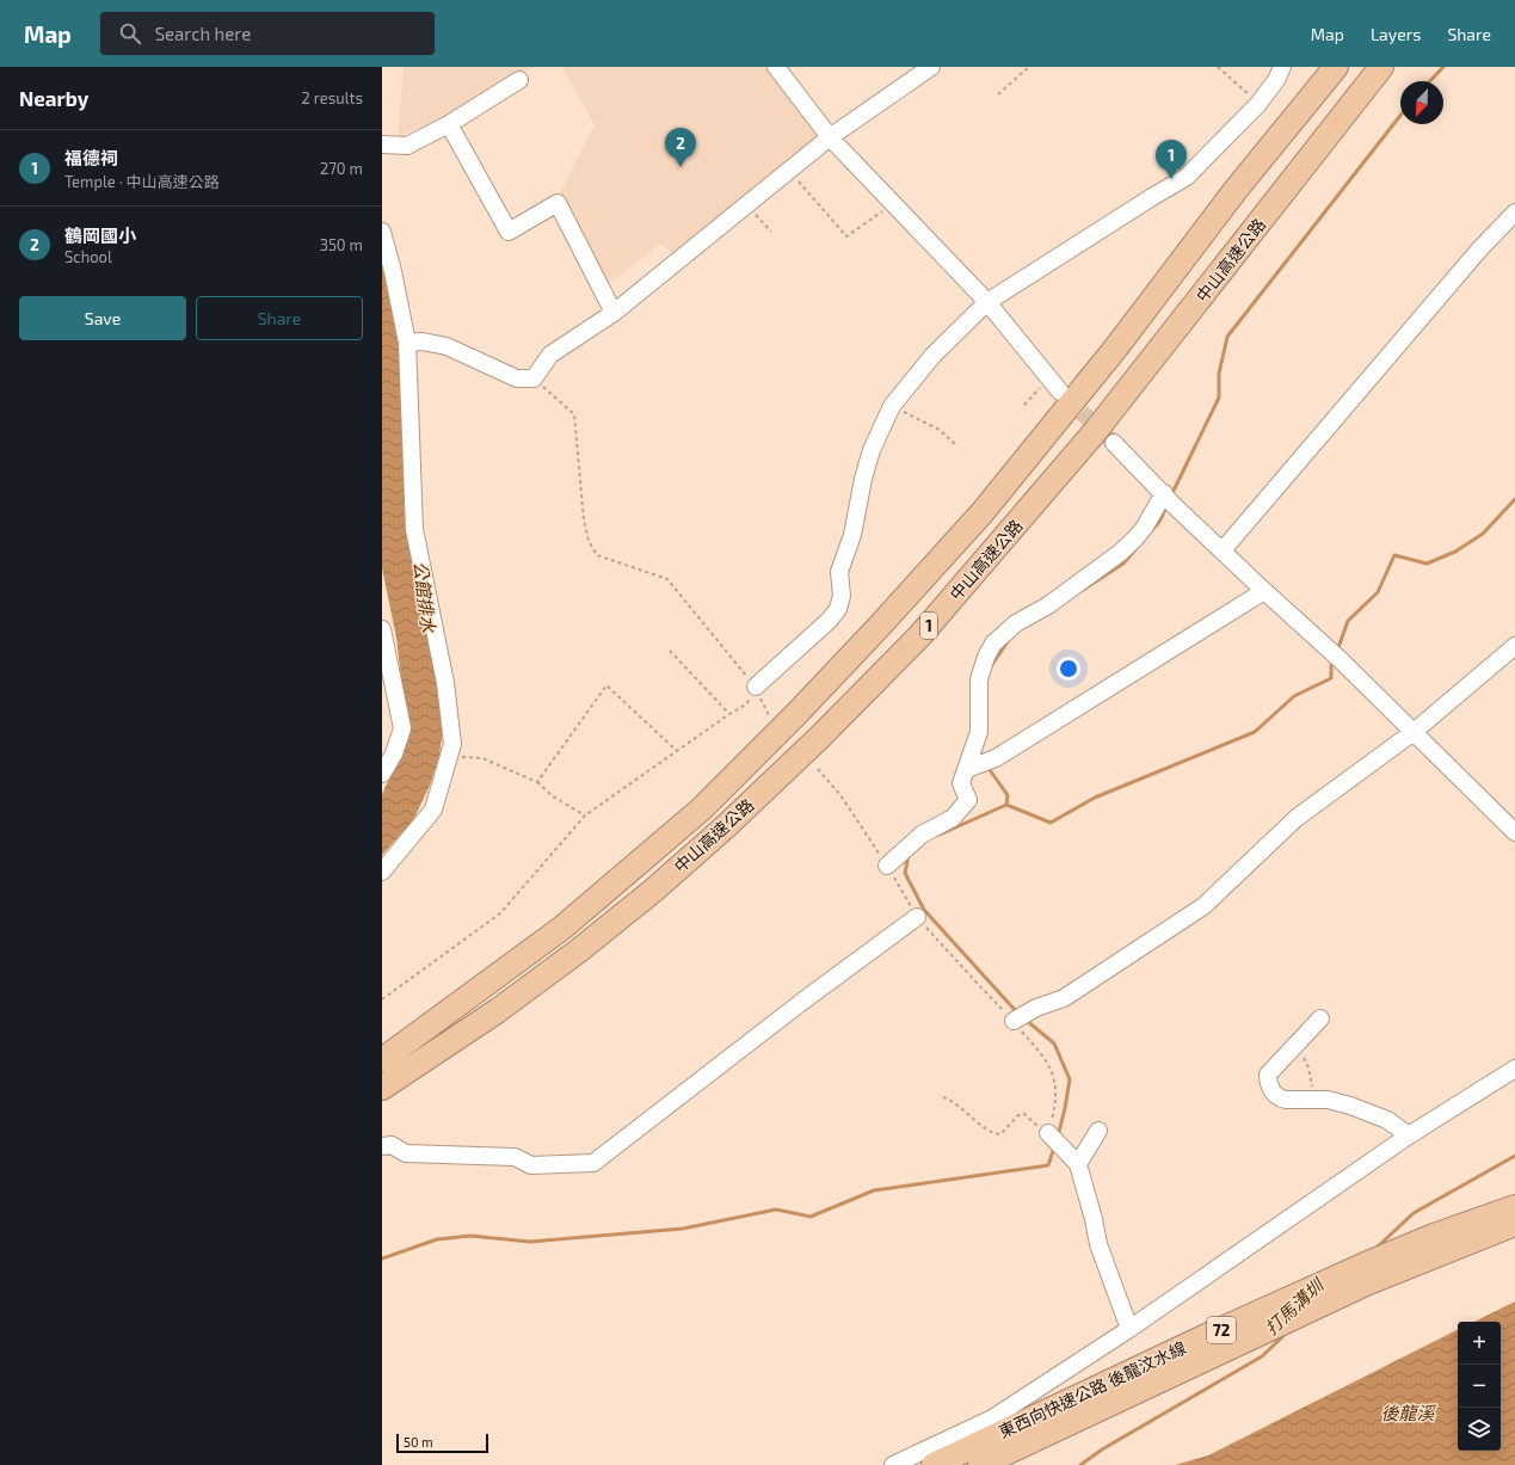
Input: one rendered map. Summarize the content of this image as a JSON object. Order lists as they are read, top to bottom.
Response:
{
  "streets": {
    "highway": [
      "中山高速公路",
      "1",
      "72",
      "東西向快速公路 後龍汶水線"
    ]
  },
  "water": ["公館排水", "打馬溝圳", "後龍溪"],
  "scale_bar": "50 m",
  "north": "bottom left",
  "page": {
    "header": "Map",
    "search": "Search here",
    "nav": ["Map", "Layers", "Share"],
    "heading": ["Nearby", "2 results"],
    "pins": ["2", "1"],
    "list": [
      {
        "mark": "1",
        "name": "福德祠",
        "note": "Temple · 中山高速公路",
        "value": "270 m"
      },
      {
        "mark": "2",
        "name": "鶴岡國小",
        "note": "School",
        "value": "350 m"
      }
    ],
    "buttons": ["Save", "Share"],
    "map_buttons": ["+", "−"],
    "scale": "50 m"
  }
}
